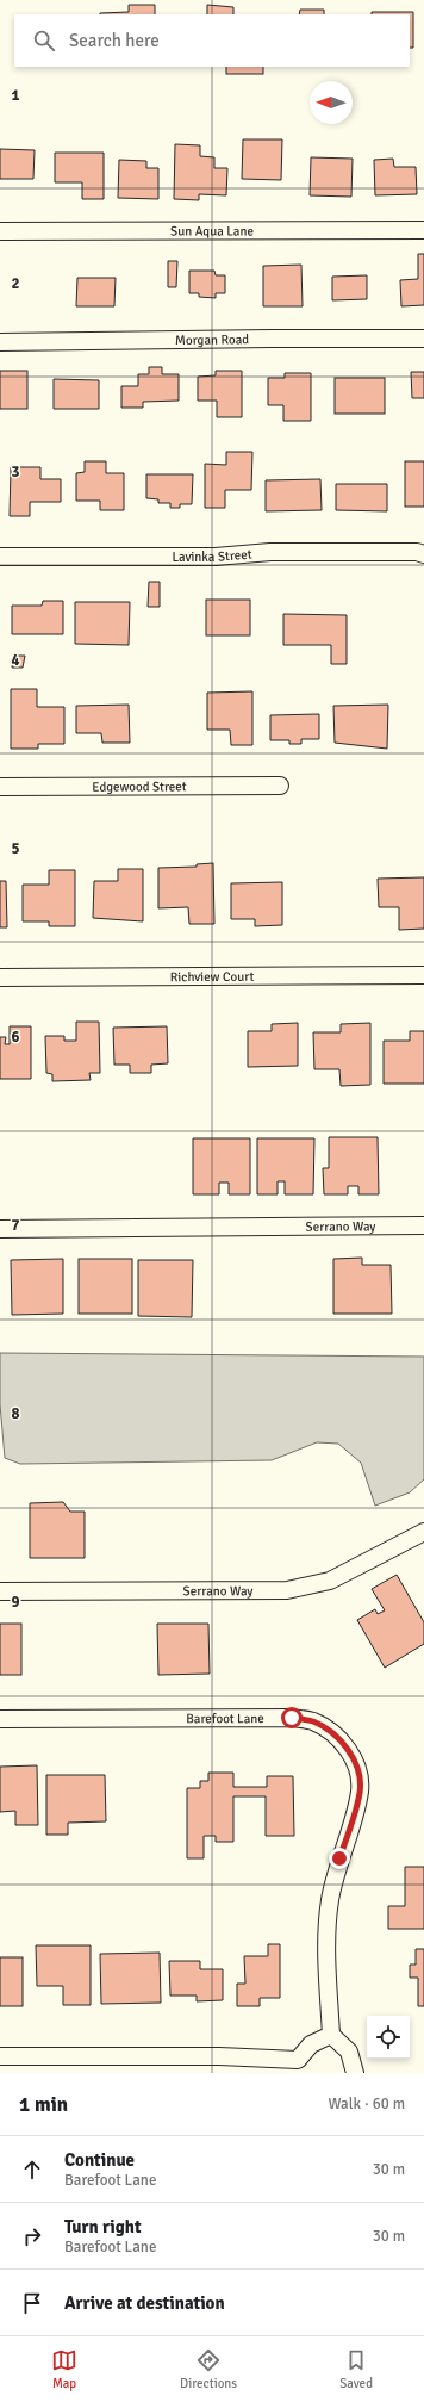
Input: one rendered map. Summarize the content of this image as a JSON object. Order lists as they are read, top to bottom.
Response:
{
  "streets": {
    "street": [
      "Sun Aqua Lane",
      "Morgan Road",
      "Lavinka Street",
      "Edgewood Street",
      "Richview Court",
      "Serrano Way",
      "Barefoot Lane"
    ]
  },
  "north": "left",
  "page": {
    "search": "Search here",
    "heading": ["1 min", "Walk · 60 m"],
    "list": [
      ["Continue", "Barefoot Lane", "30 m"],
      ["Turn right", "Barefoot Lane", "30 m"],
      "Arrive at destination"
    ],
    "nav": ["Map", "Directions", "Saved"]
  },
  "grid": {
    "rows": [
      "1",
      "2",
      "3",
      "4",
      "5",
      "6",
      "7",
      "8",
      "9"
    ]
  }
}
